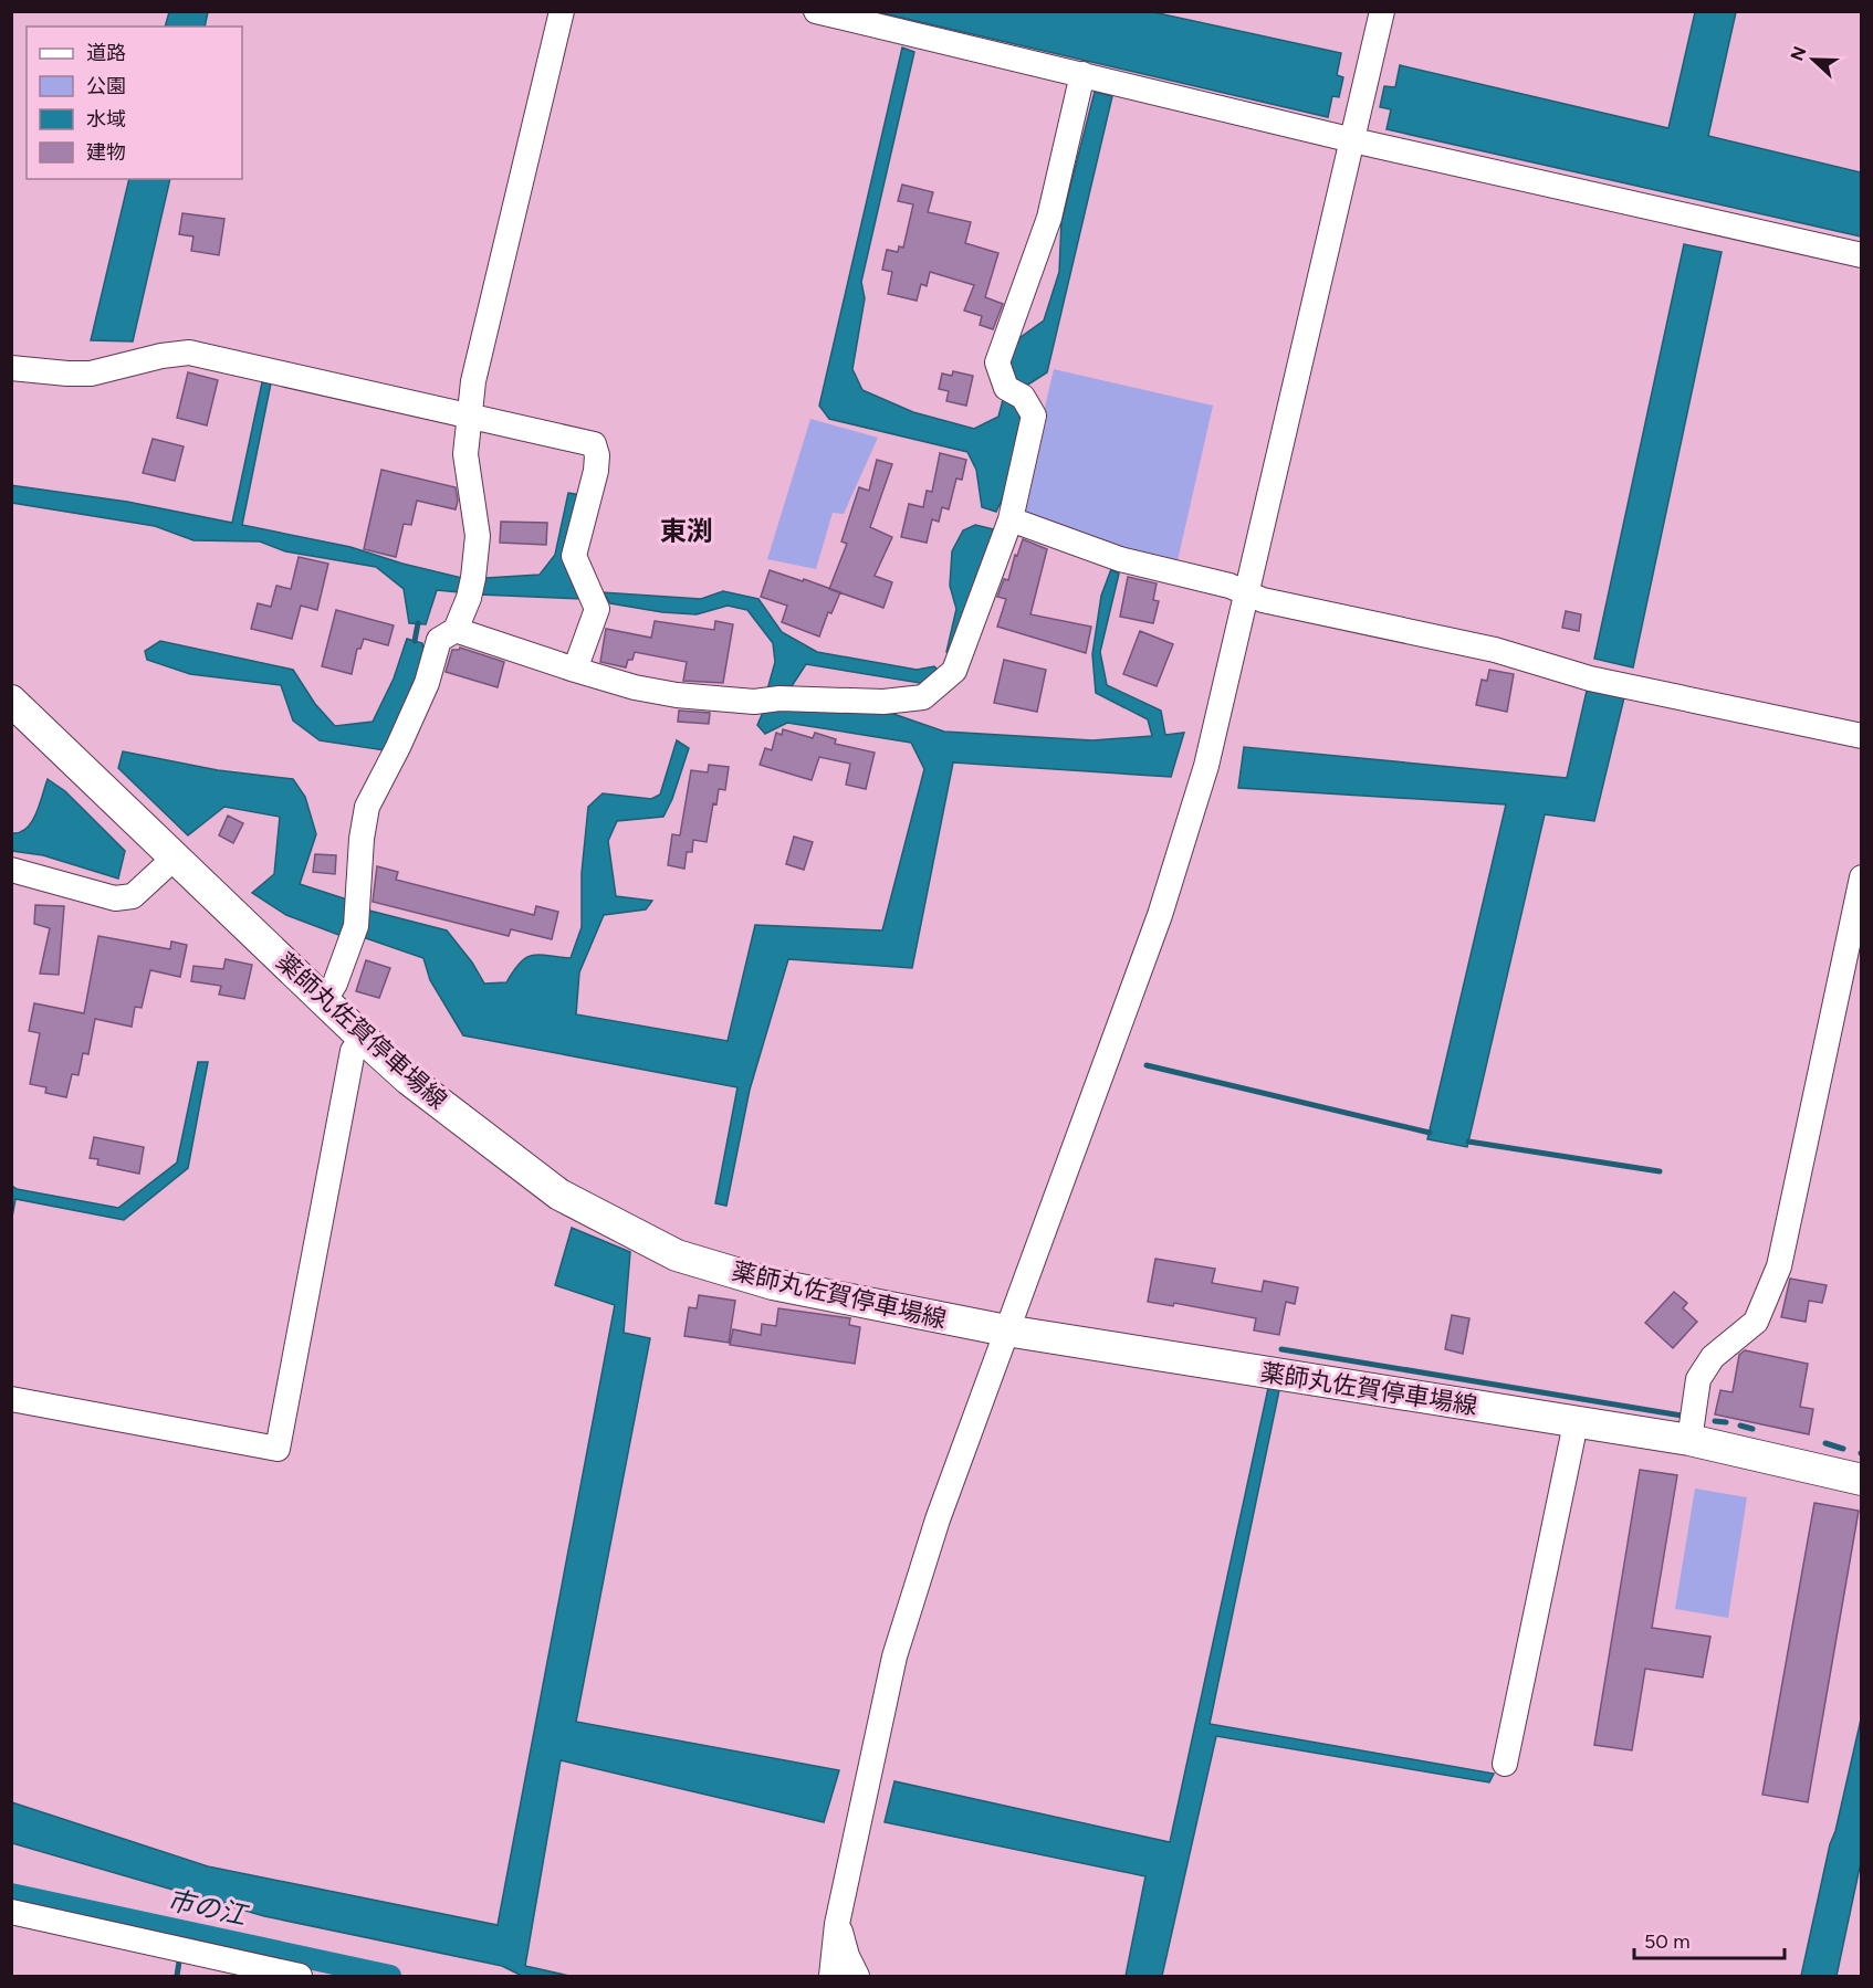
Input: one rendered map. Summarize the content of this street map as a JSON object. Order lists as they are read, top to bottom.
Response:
{
  "streets": {
    "main road": ["薬師丸佐賀停車場線"]
  },
  "districts": ["東渕"],
  "water": ["市の江"],
  "legend": [
    "道路",
    "公園",
    "水域",
    "建物"
  ],
  "scale_bar": "50 m",
  "north": "left"
}
